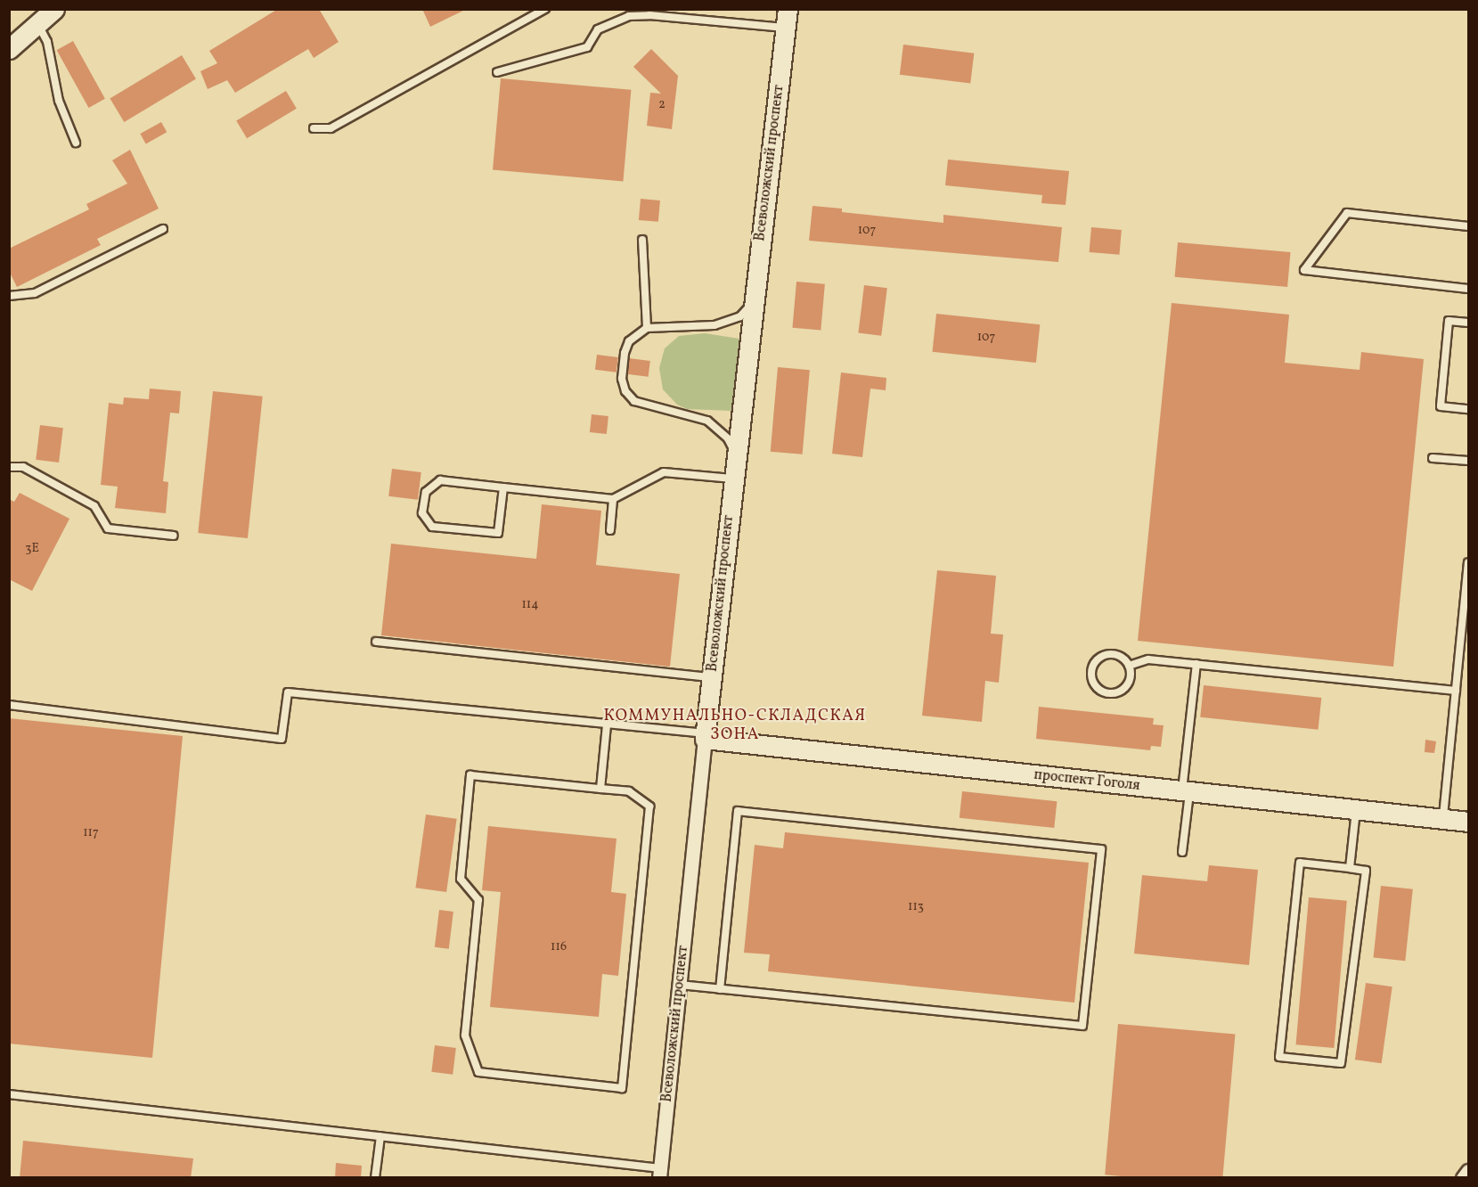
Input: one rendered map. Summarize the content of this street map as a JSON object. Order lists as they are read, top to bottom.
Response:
{
  "streets": {
    "street": ["Всеволожский проспект", "проспект Гоголя"]
  },
  "crossings": [
    ["Всеволожский проспект", "проспект Гоголя"]
  ],
  "districts": ["КОММУНАЛЬНО-СКЛАДСКАЯ ЗОНА"],
  "house_numbers": [
    "2",
    "107",
    "107",
    "3Е",
    "114",
    "117",
    "113",
    "116"
  ]
}
